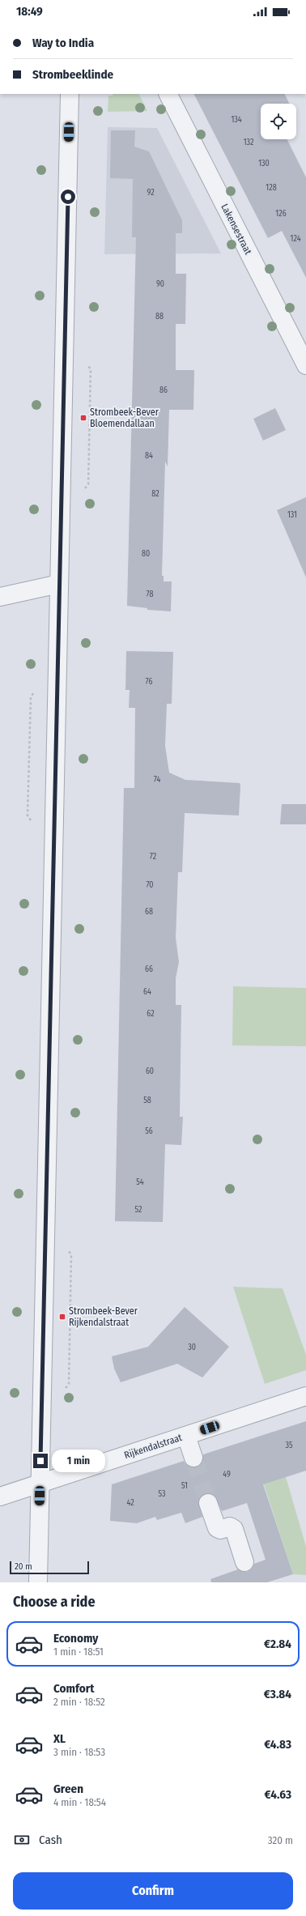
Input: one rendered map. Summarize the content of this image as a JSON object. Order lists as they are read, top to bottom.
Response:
{
  "streets": {
    "street": ["Lakensestraat", "Rijkendalstraat"]
  },
  "places": {
    "transit": ["Strombeek-Bever Bloemendallaan", "Strombeek-Bever Rijkendalstraat"]
  },
  "house_numbers": [
    "134",
    "132",
    "130",
    "128",
    "92",
    "126",
    "124",
    "90",
    "88",
    "86",
    "84",
    "82",
    "131",
    "80",
    "78",
    "76",
    "74",
    "72",
    "70",
    "68",
    "66",
    "64",
    "62",
    "60",
    "58",
    "56",
    "54",
    "52",
    "30",
    "35",
    "49",
    "51",
    "53",
    "42"
  ],
  "scale_bar": "20 m",
  "page": {
    "status": "18:49",
    "banner": ["Way to India", "Strombeeklinde"],
    "bubble": "1 min",
    "scale": "20 m",
    "heading": "Choose a ride",
    "list": [
      {
        "name": "Economy",
        "note": "1 min · 18:51",
        "value": "€2.84"
      },
      {
        "name": "Comfort",
        "note": "2 min · 18:52",
        "value": "€3.84"
      },
      {
        "name": "XL",
        "note": "3 min · 18:53",
        "value": "€4.83"
      },
      {
        "name": "Green",
        "note": "4 min · 18:54",
        "value": "€4.63"
      }
    ],
    "pay": ["Cash", "320 m"],
    "buttons": "Confirm"
  }
}
